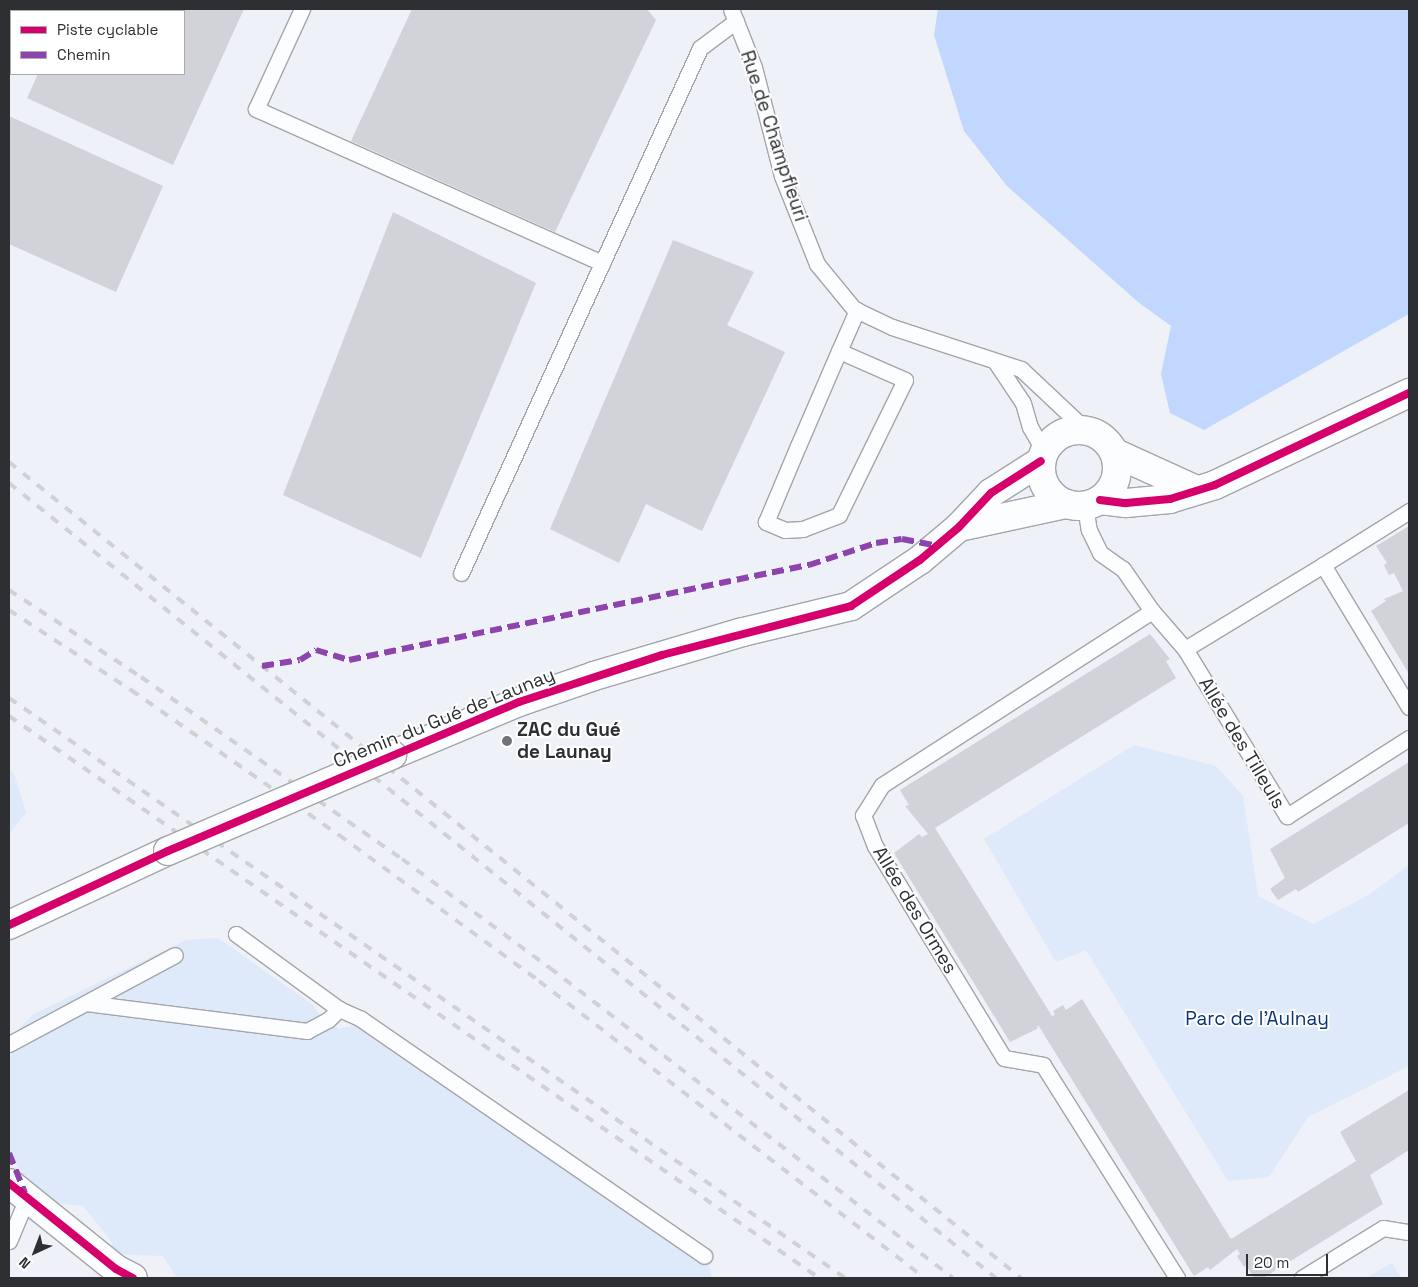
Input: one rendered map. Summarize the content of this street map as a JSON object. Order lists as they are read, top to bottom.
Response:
{
  "streets": {
    "street": ["Chemin du Gué de Launay"],
    "lane": ["Rue de Champfleuri", "Allée des Tilleuls", "Allée des Ormes"]
  },
  "crossings": [
    ["Rue de Champfleuri", "Chemin du Gué de Launay"],
    ["Rue de Champfleuri", "Allée des Tilleuls"],
    ["Chemin du Gué de Launay", "Allée des Tilleuls"],
    ["Allée des Tilleuls", "Allée des Ormes"]
  ],
  "parks": ["Parc de l'Aulnay"],
  "places": ["ZAC du Gué de Launay"],
  "legend": ["Piste cyclable", "Chemin"],
  "scale_bar": "20 m",
  "north": "bottom left"
}
